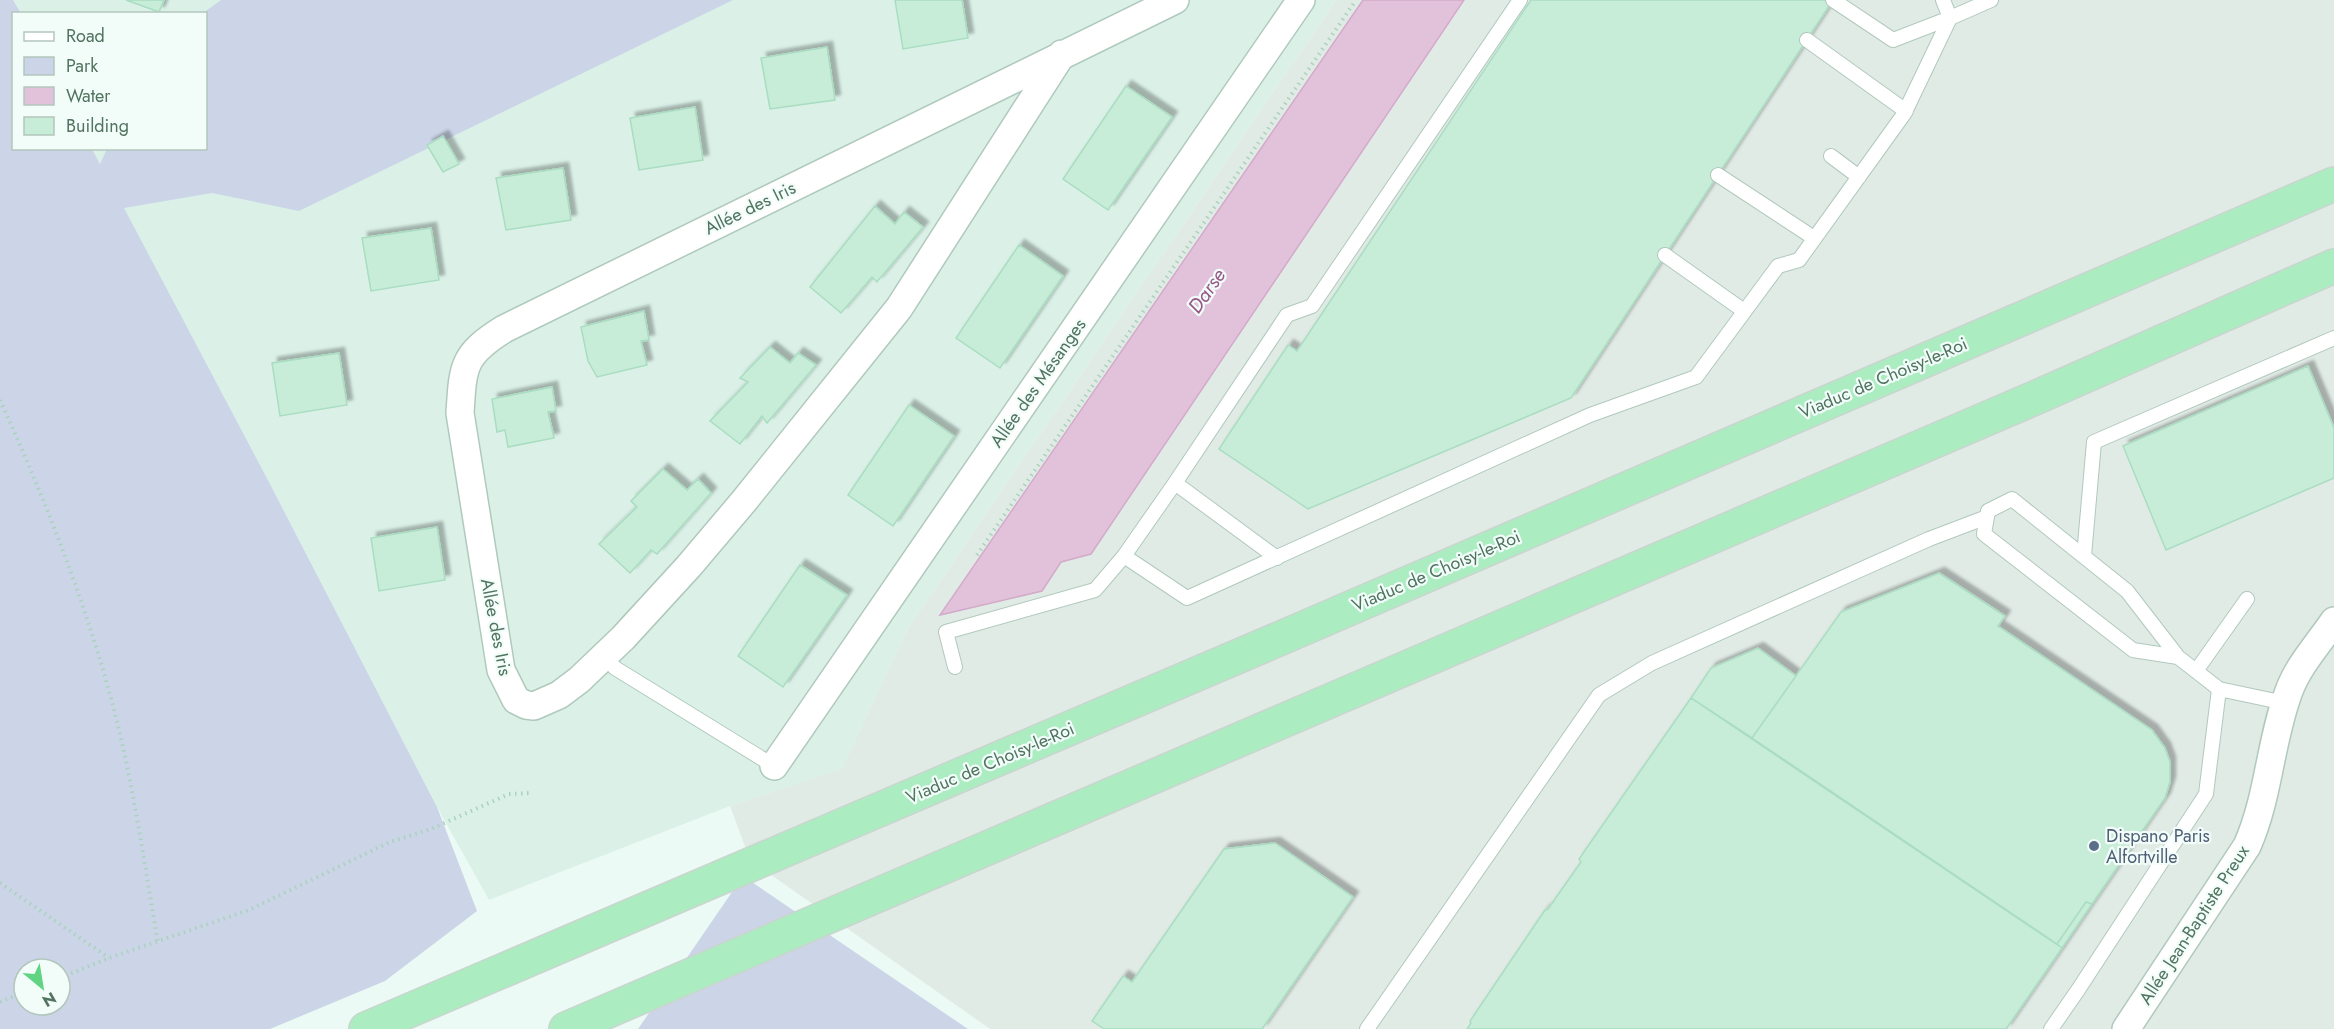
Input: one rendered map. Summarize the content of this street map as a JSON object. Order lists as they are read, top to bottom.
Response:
{
  "streets": {
    "highway": ["Viaduc de Choisy-le-Roi"],
    "street": ["Allée des Iris", "Allée des Mésanges", "Allée Jean-Baptiste Preux"]
  },
  "water": ["Darse"],
  "places": ["Dispano Paris Alfortville"],
  "legend": [
    "Road",
    "Park",
    "Water",
    "Building"
  ],
  "north": "bottom right"
}
